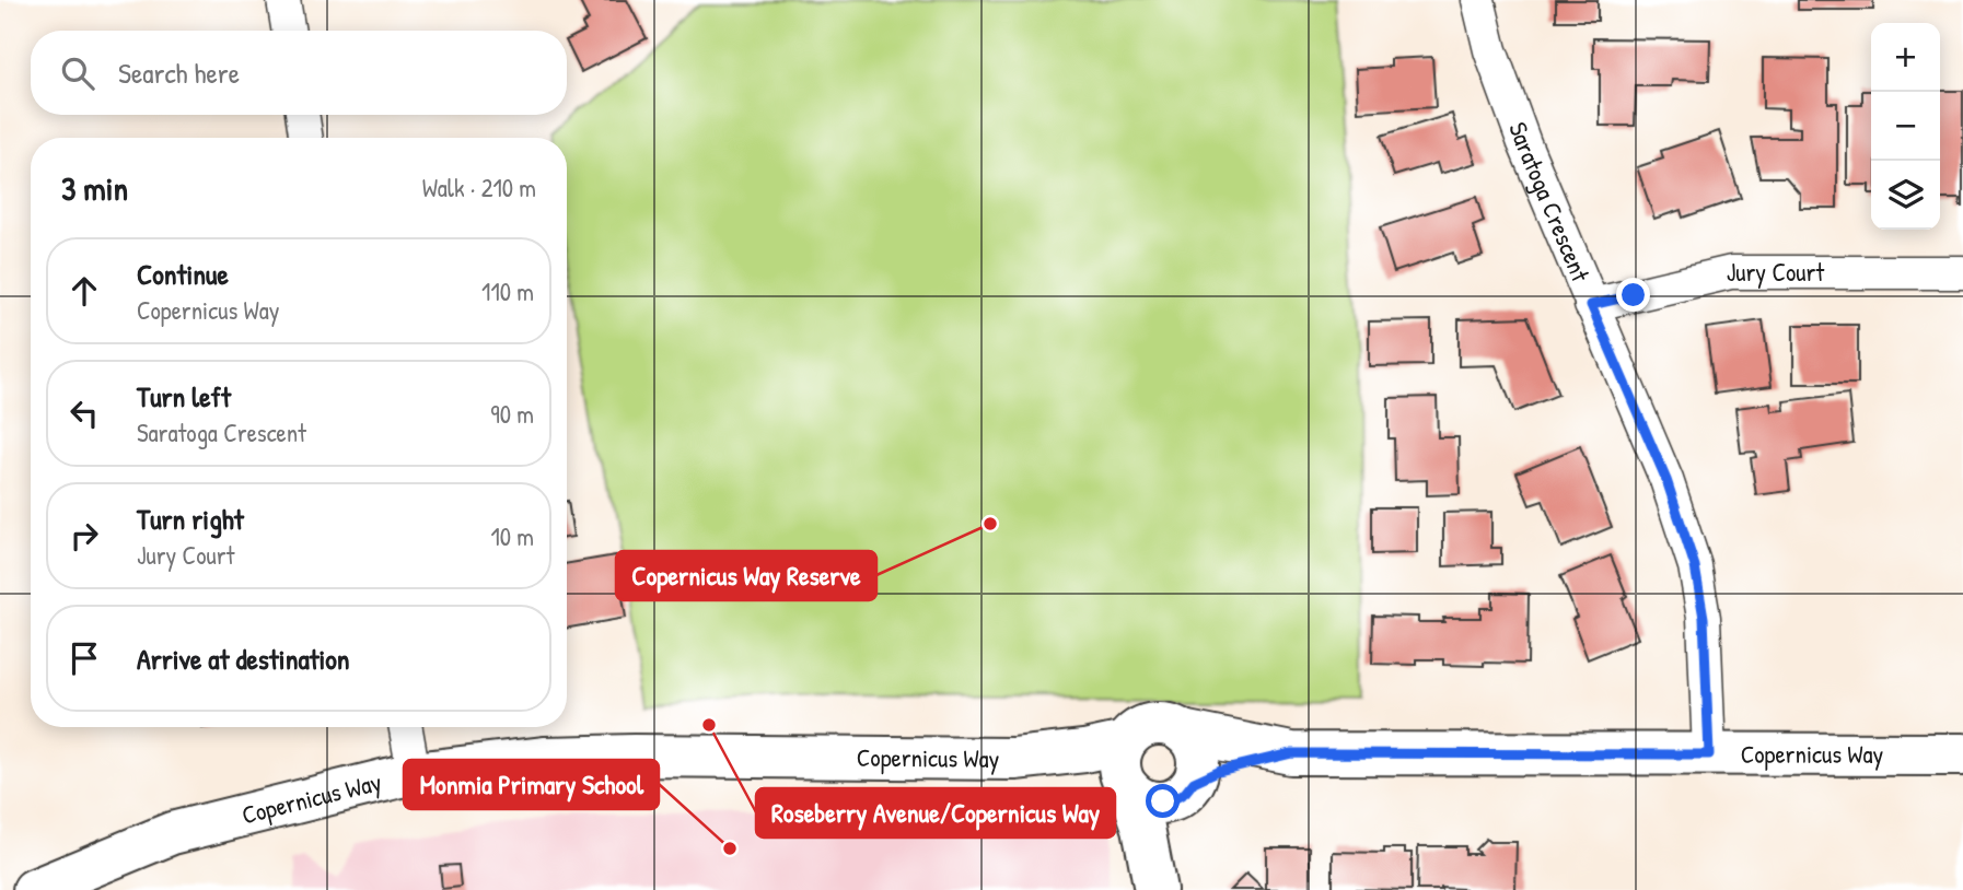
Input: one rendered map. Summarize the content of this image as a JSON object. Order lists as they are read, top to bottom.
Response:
{
  "streets": {
    "street": ["Saratoga Crescent", "Jury Court", "Copernicus Way"]
  },
  "crossings": [
    ["Saratoga Crescent", "Jury Court"],
    ["Saratoga Crescent", "Copernicus Way"]
  ],
  "places": ["Copernicus Way Reserve", "Roseberry Avenue/Copernicus Way", "Monmia Primary School"],
  "page": {
    "map_buttons": ["+", "−"],
    "search": "Search here",
    "heading": ["3 min", "Walk · 210 m"],
    "list": [
      ["Continue", "Copernicus Way", "110 m"],
      ["Turn left", "Saratoga Crescent", "90 m"],
      ["Turn right", "Jury Court", "10 m"],
      "Arrive at destination"
    ]
  }
}
